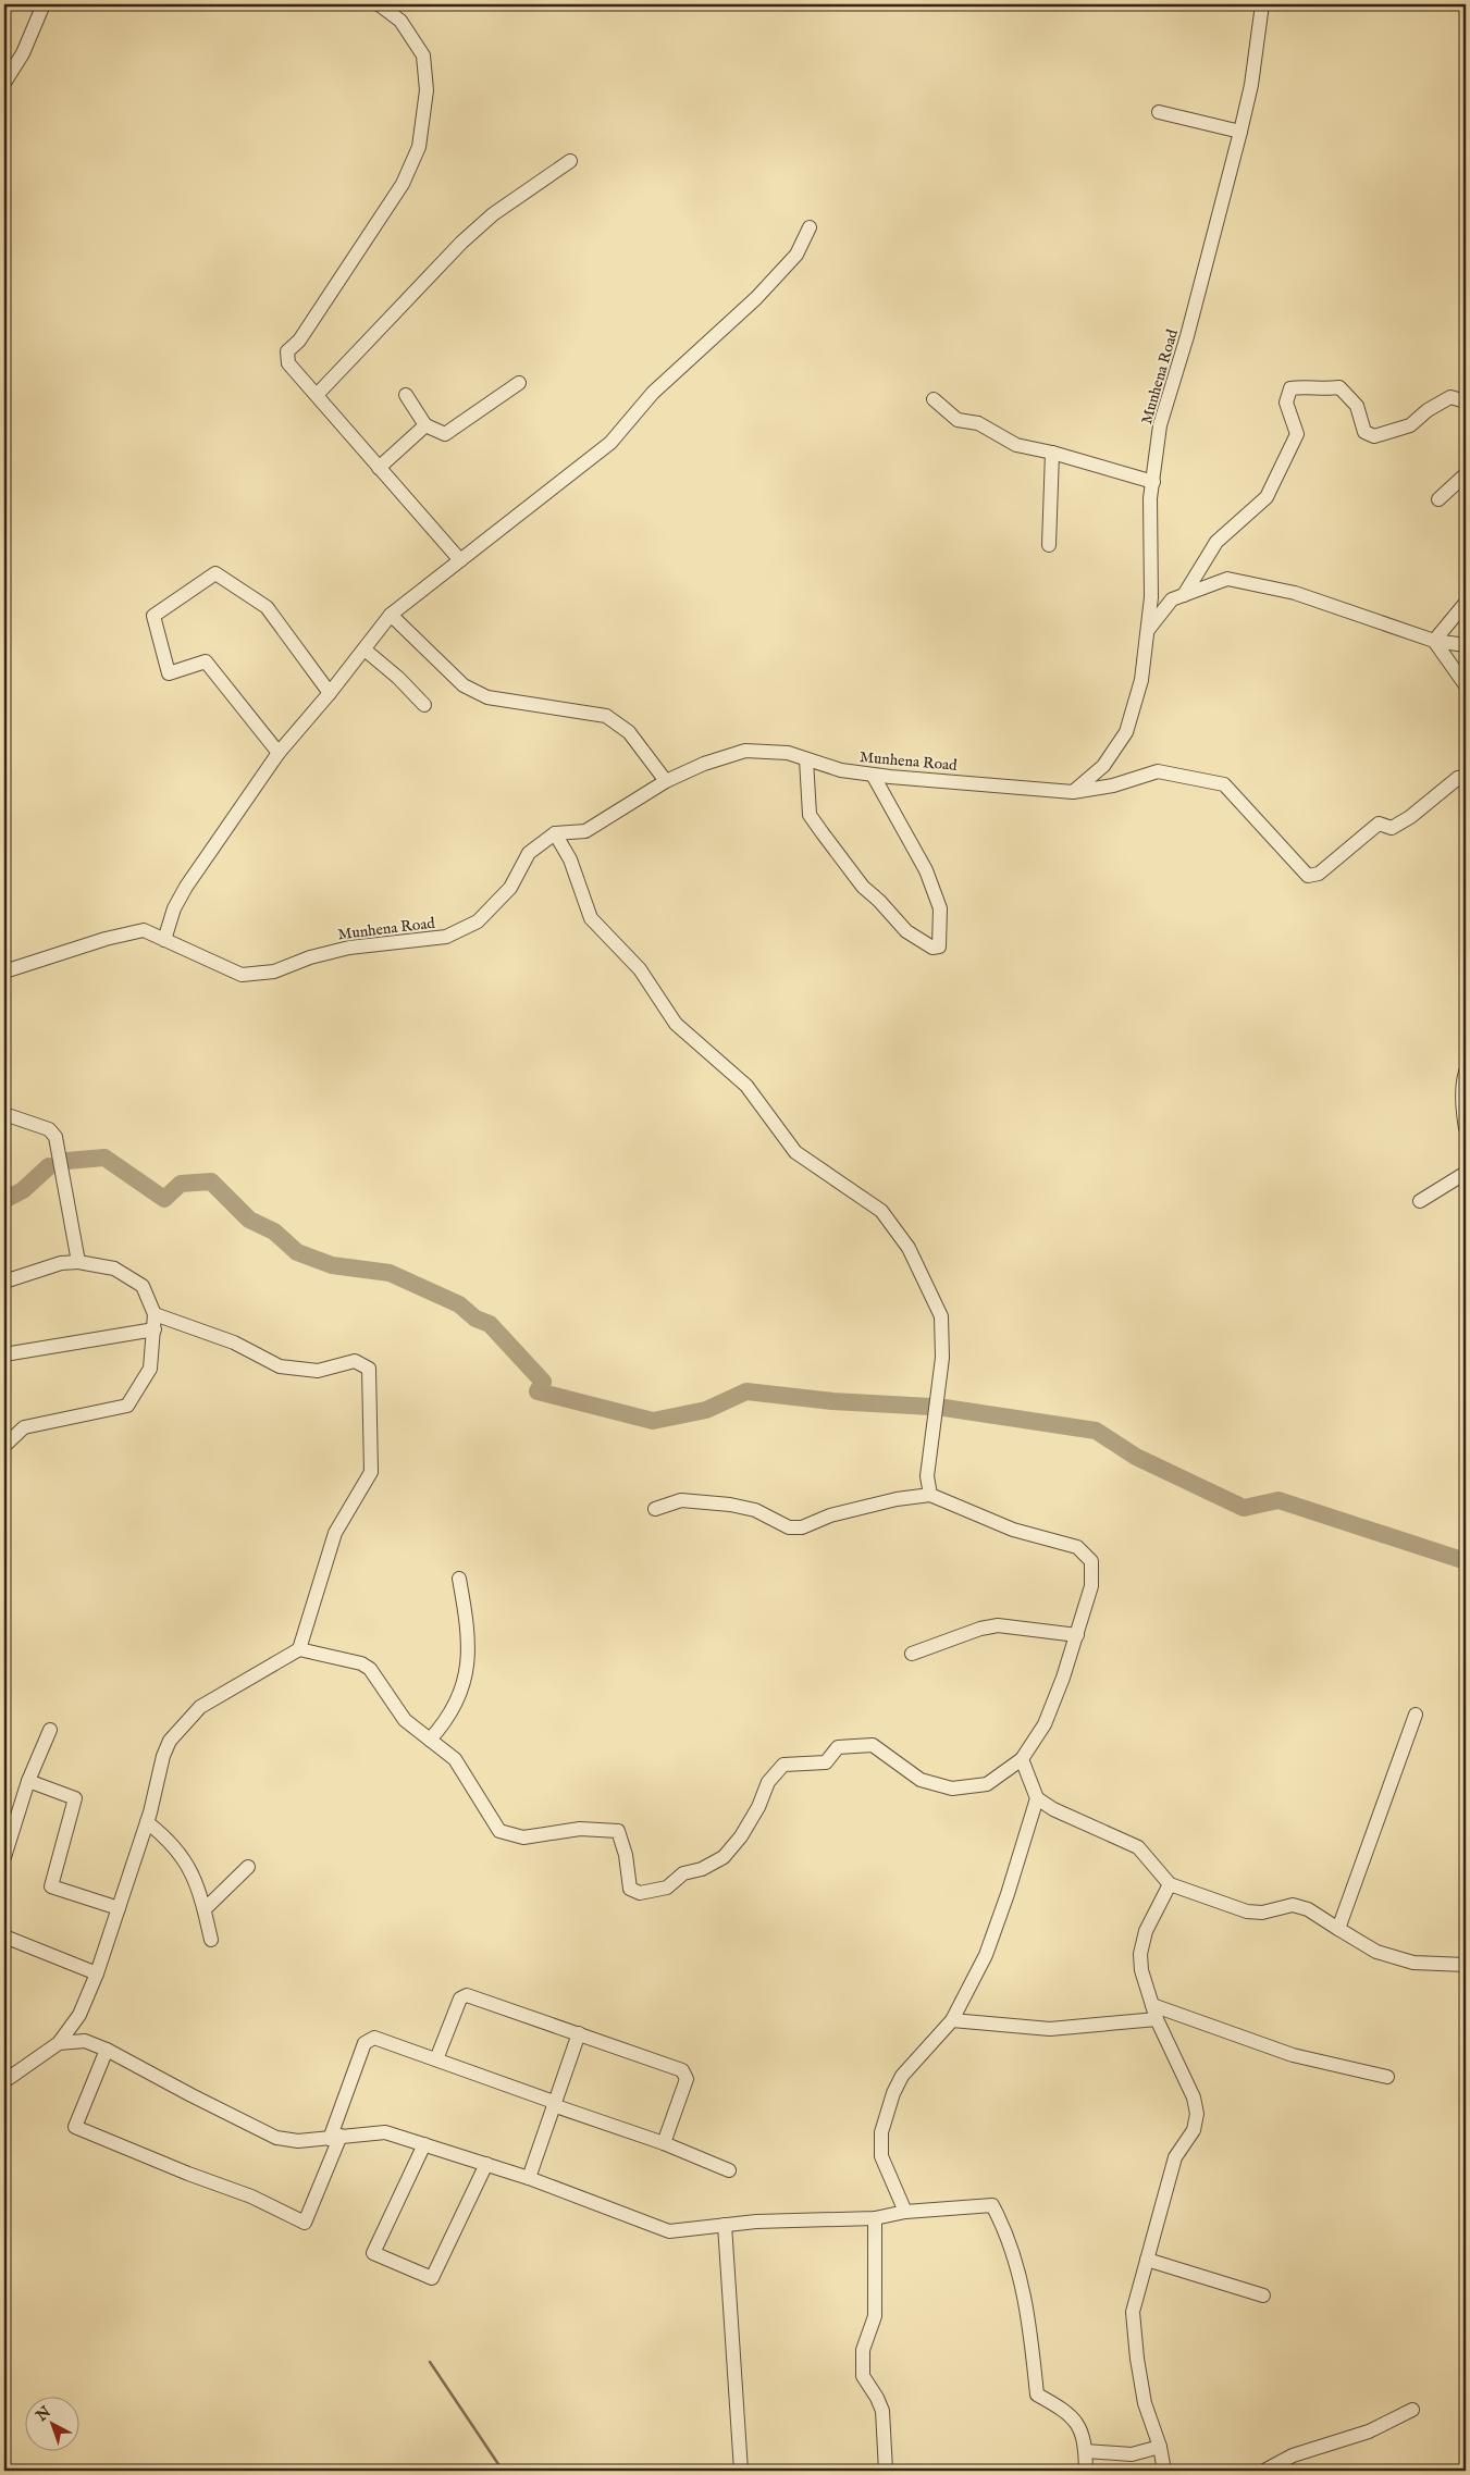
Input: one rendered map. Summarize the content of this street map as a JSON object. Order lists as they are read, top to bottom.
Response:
{
  "streets": {
    "street": ["Munhena Road"]
  },
  "north": "top left"
}
